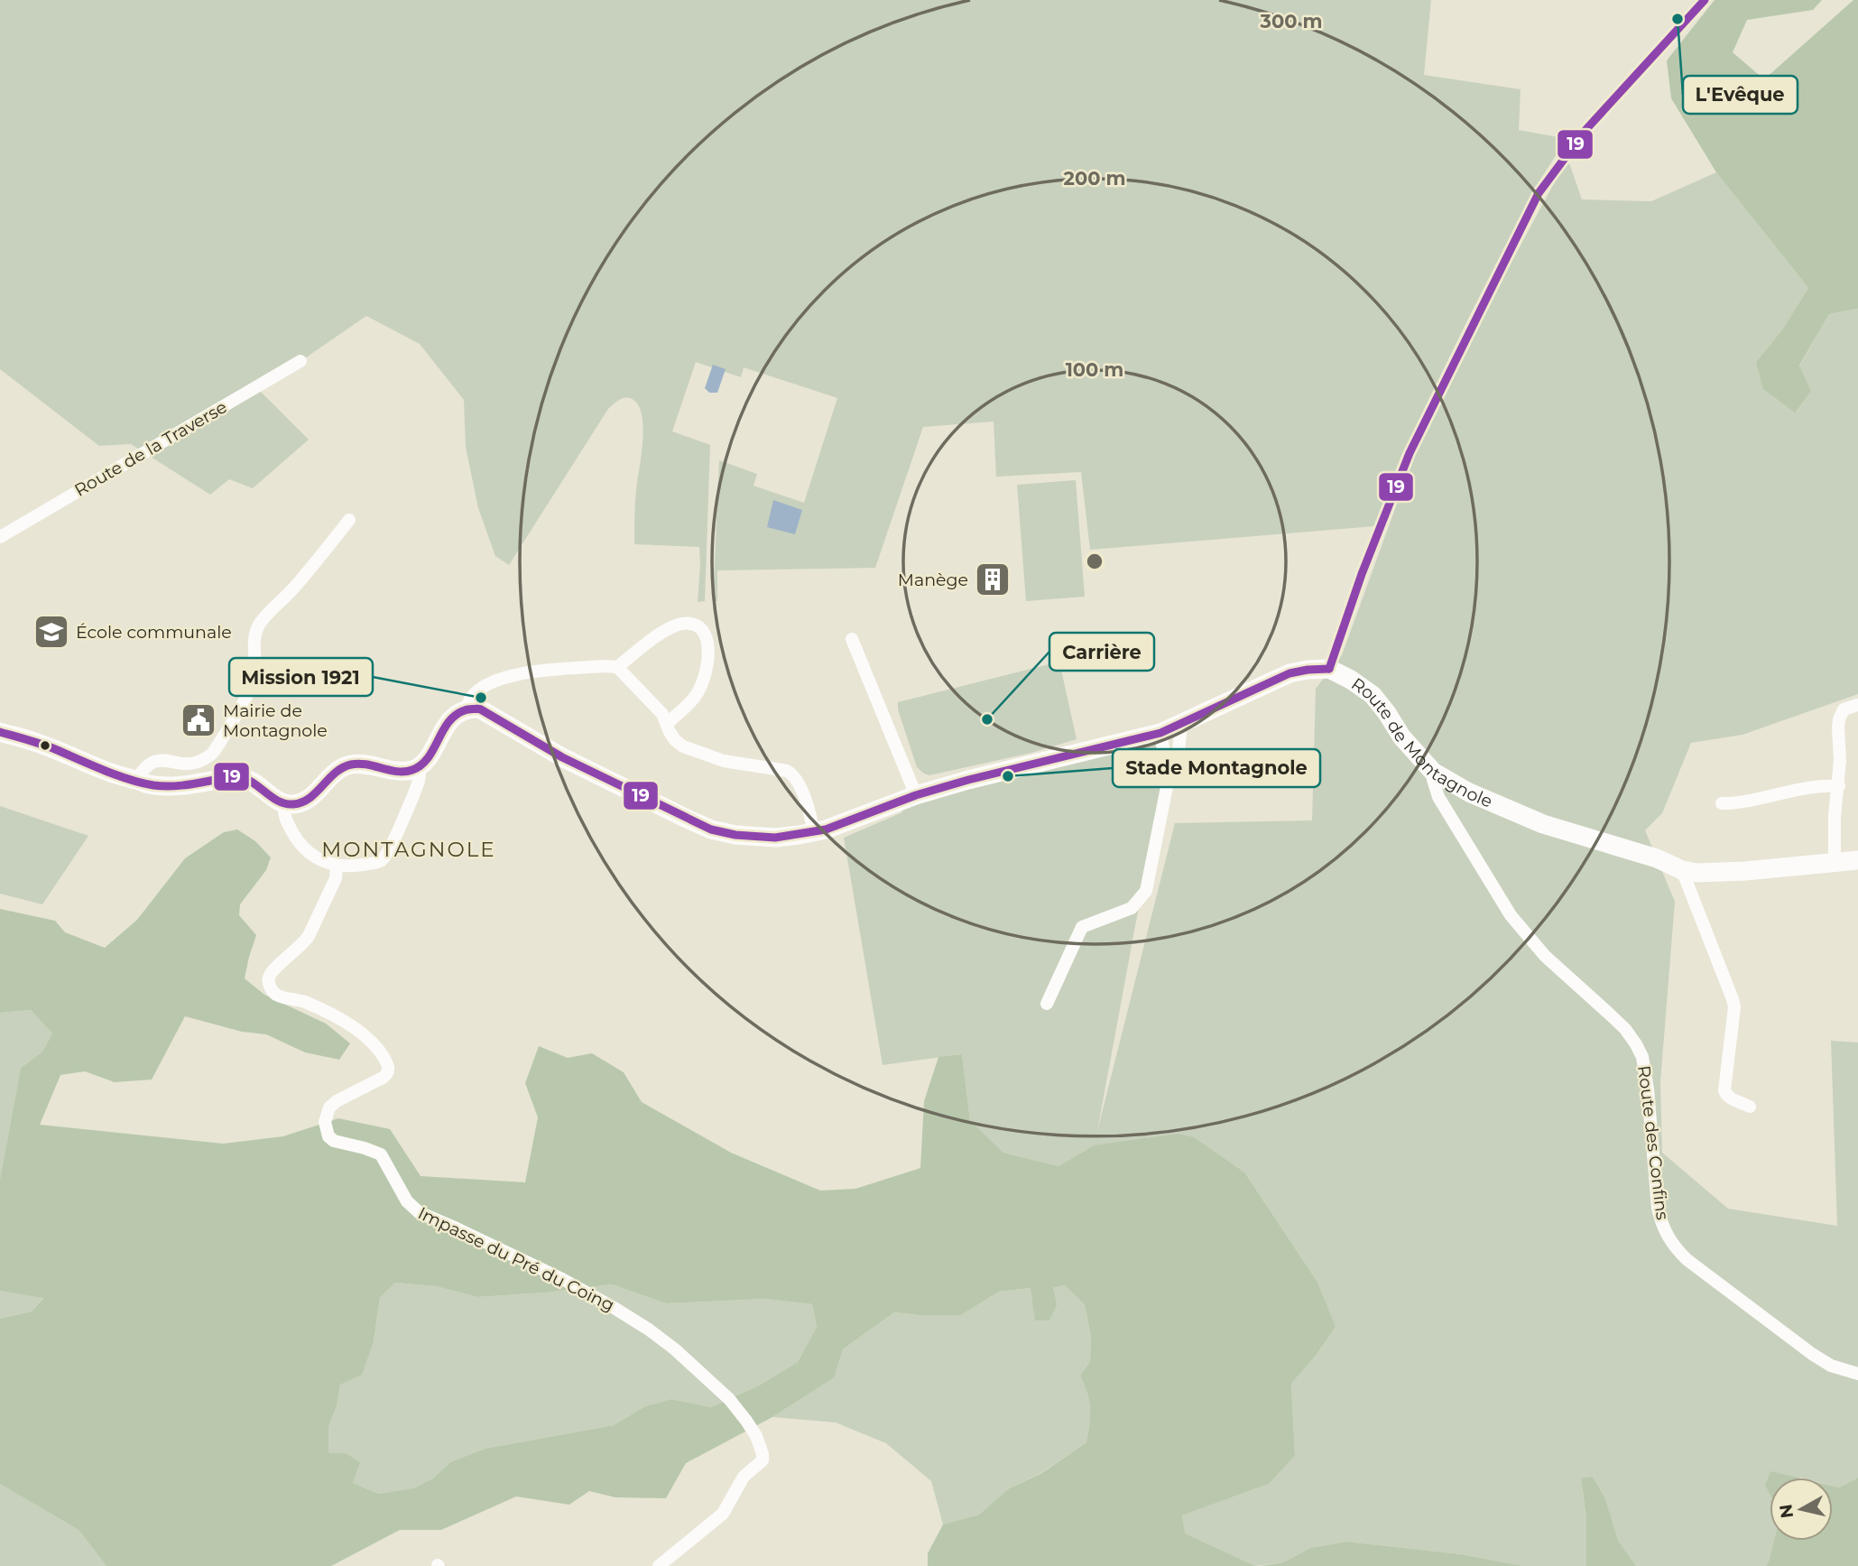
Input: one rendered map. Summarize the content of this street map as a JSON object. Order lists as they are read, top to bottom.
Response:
{
  "streets": {
    "street": [
      "Route de la Traverse",
      "Route de Montagnole",
      "Route des Confins",
      "Impasse du Pré du Coing"
    ]
  },
  "crossings": [
    ["Route de Montagnole", "Route des Confins"]
  ],
  "districts": ["MONTAGNOLE"],
  "places": {
    "other": [
      "L'Evêque",
      "Mission 1921",
      "Carrière",
      "Stade Montagnole"
    ],
    "building": ["Manège"],
    "school or university": ["École communale"],
    "public building": ["Mairie de Montagnole"]
  },
  "lines": ["transit line 19"],
  "north": "left",
  "rings": ["300 m", "200 m", "100 m"]
}
